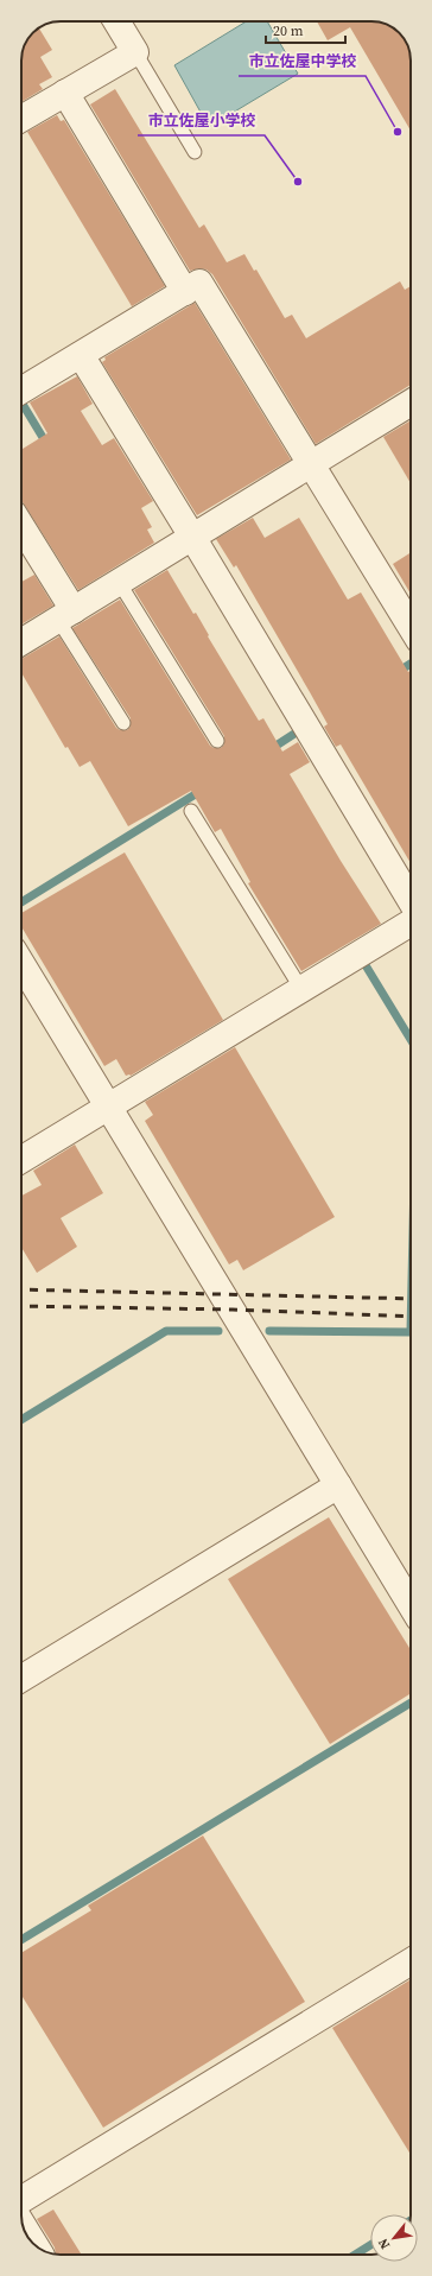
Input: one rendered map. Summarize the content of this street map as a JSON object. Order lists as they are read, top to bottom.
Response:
{
  "places": ["市立佐屋中学校", "市立佐屋小学校"],
  "scale_bar": "20 m",
  "north": "bottom left"
}
